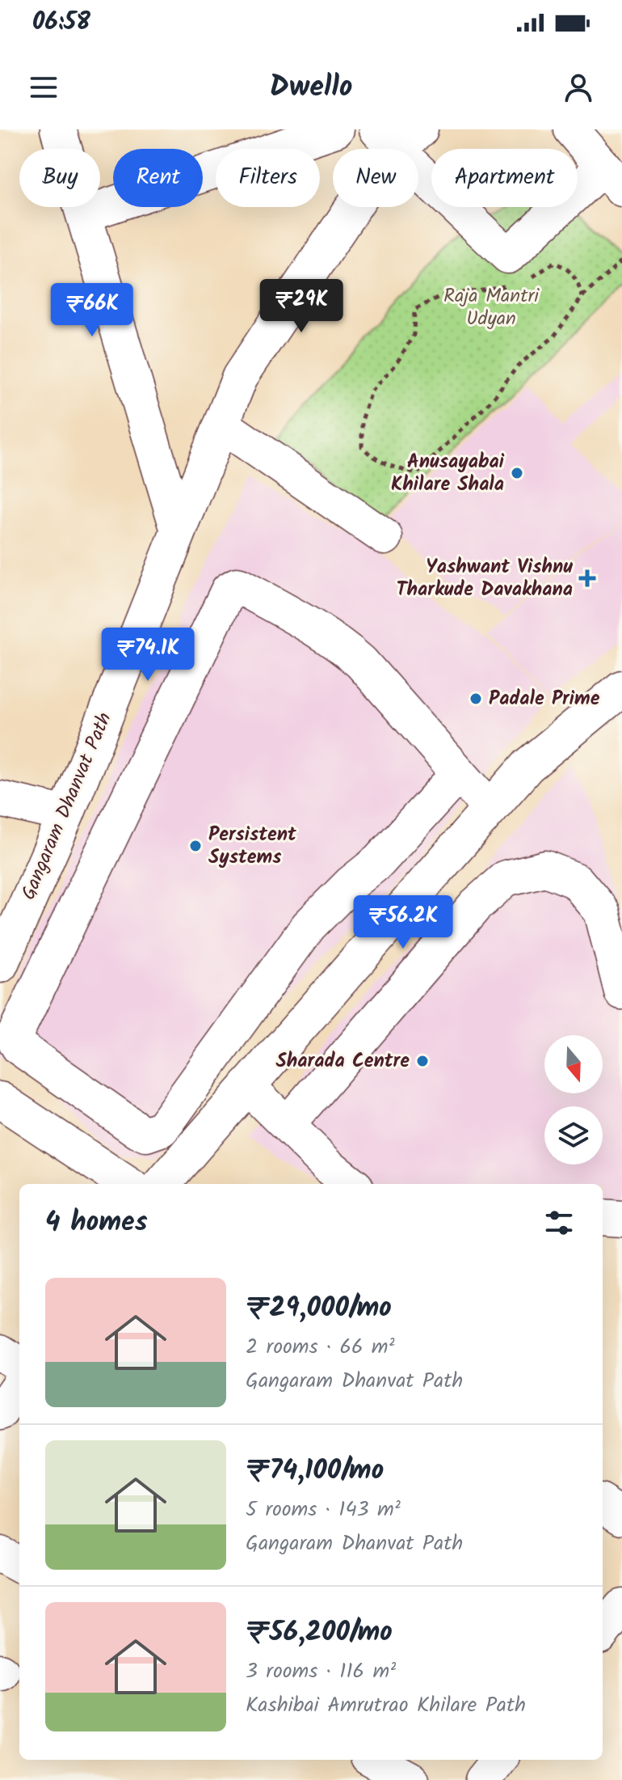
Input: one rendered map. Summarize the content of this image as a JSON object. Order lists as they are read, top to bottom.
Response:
{
  "streets": {
    "street": ["Gangaram Dhanvat Path"]
  },
  "parks": ["Raja Mantri Udyan"],
  "places": {
    "other": [
      "Anusayabai Khilare Shala",
      "Padale Prime",
      "Persistent Systems",
      "Sharada Centre"
    ],
    "health": ["Yashwant Vishnu Tharkude Davakhana"]
  },
  "north": "bottom",
  "page": {
    "status": "06:58",
    "header": "Dwello",
    "chip": [
      "Buy",
      "Rent",
      "Filters",
      "New",
      "Apartment"
    ],
    "price": [
      "₹29K",
      "₹66K",
      "₹74.1K",
      "₹56.2K"
    ],
    "heading": "4 homes",
    "list": [
      {
        "name": "₹29,000/mo",
        "note": "2 rooms · 66 m² · Gangaram Dhanvat Path"
      },
      {
        "name": "₹74,100/mo",
        "note": "5 rooms · 143 m² · Gangaram Dhanvat Path"
      },
      {
        "name": "₹56,200/mo",
        "note": "3 rooms · 116 m² · Kashibai Amrutrao Khilare Path"
      }
    ]
  }
}
